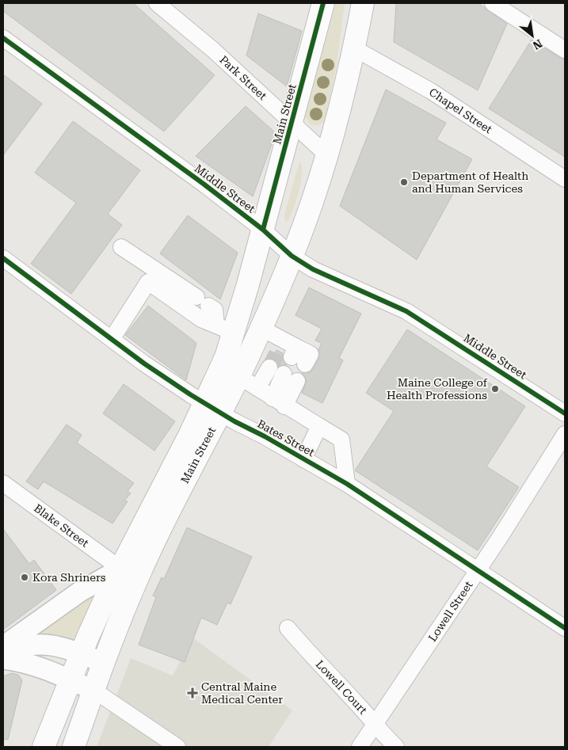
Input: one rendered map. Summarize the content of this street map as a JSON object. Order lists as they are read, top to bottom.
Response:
{
  "streets": {
    "highway": ["Main Street"],
    "street": [
      "Park Street",
      "Chapel Street",
      "Middle Street",
      "Bates Street",
      "Blake Street",
      "Lowell Street",
      "Lowell Court"
    ]
  },
  "crossings": [
    ["Park Street", "Main Street"],
    ["Chapel Street", "Main Street"],
    ["Main Street", "Middle Street"],
    ["Main Street", "Bates Street"],
    ["Main Street", "Blake Street"],
    ["Bates Street", "Lowell Street"],
    ["Lowell Street", "Lowell Court"]
  ],
  "places": {
    "other": ["Department of Health and Human Services", "Maine College of Health Professions", "Kora Shriners"],
    "health": ["Central Maine Medical Center"]
  },
  "north": "bottom right"
}
